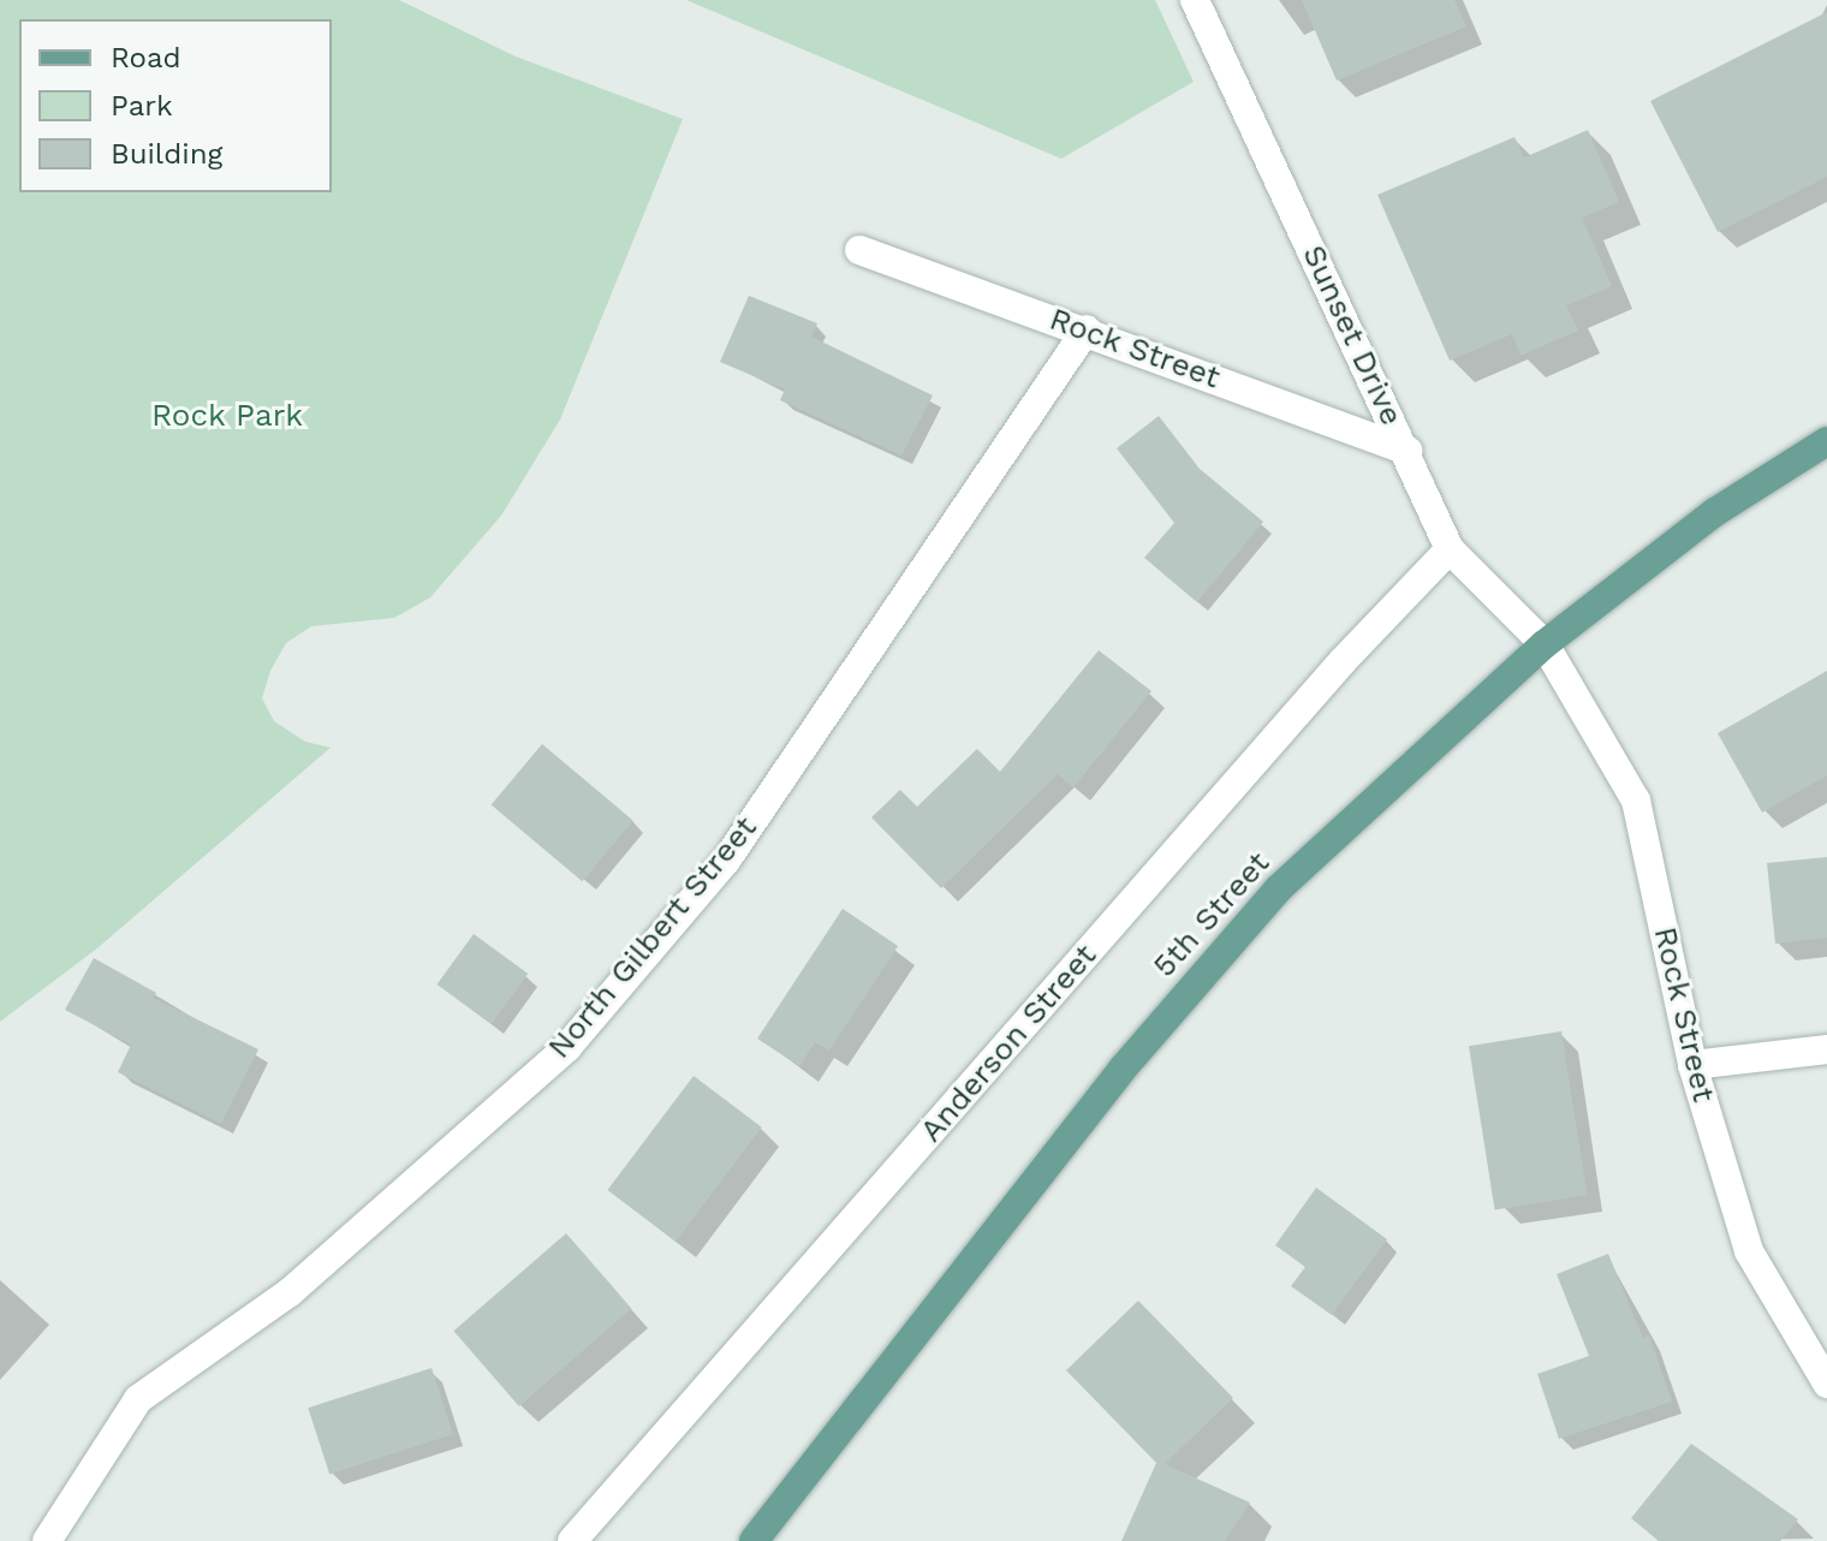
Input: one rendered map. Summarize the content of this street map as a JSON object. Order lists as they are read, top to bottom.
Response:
{
  "streets": {
    "main road": ["5th Street"],
    "street": [
      "Sunset Drive",
      "Rock Street",
      "North Gilbert Street",
      "Anderson Street"
    ]
  },
  "crossings": [
    ["Sunset Drive", "Rock Street"],
    ["Sunset Drive", "5th Street"],
    ["Sunset Drive", "Anderson Street"],
    ["Rock Street", "5th Street"],
    ["Rock Street", "North Gilbert Street"]
  ],
  "parks": ["Rock Park"],
  "legend": ["Road", "Park", "Building"]
}
